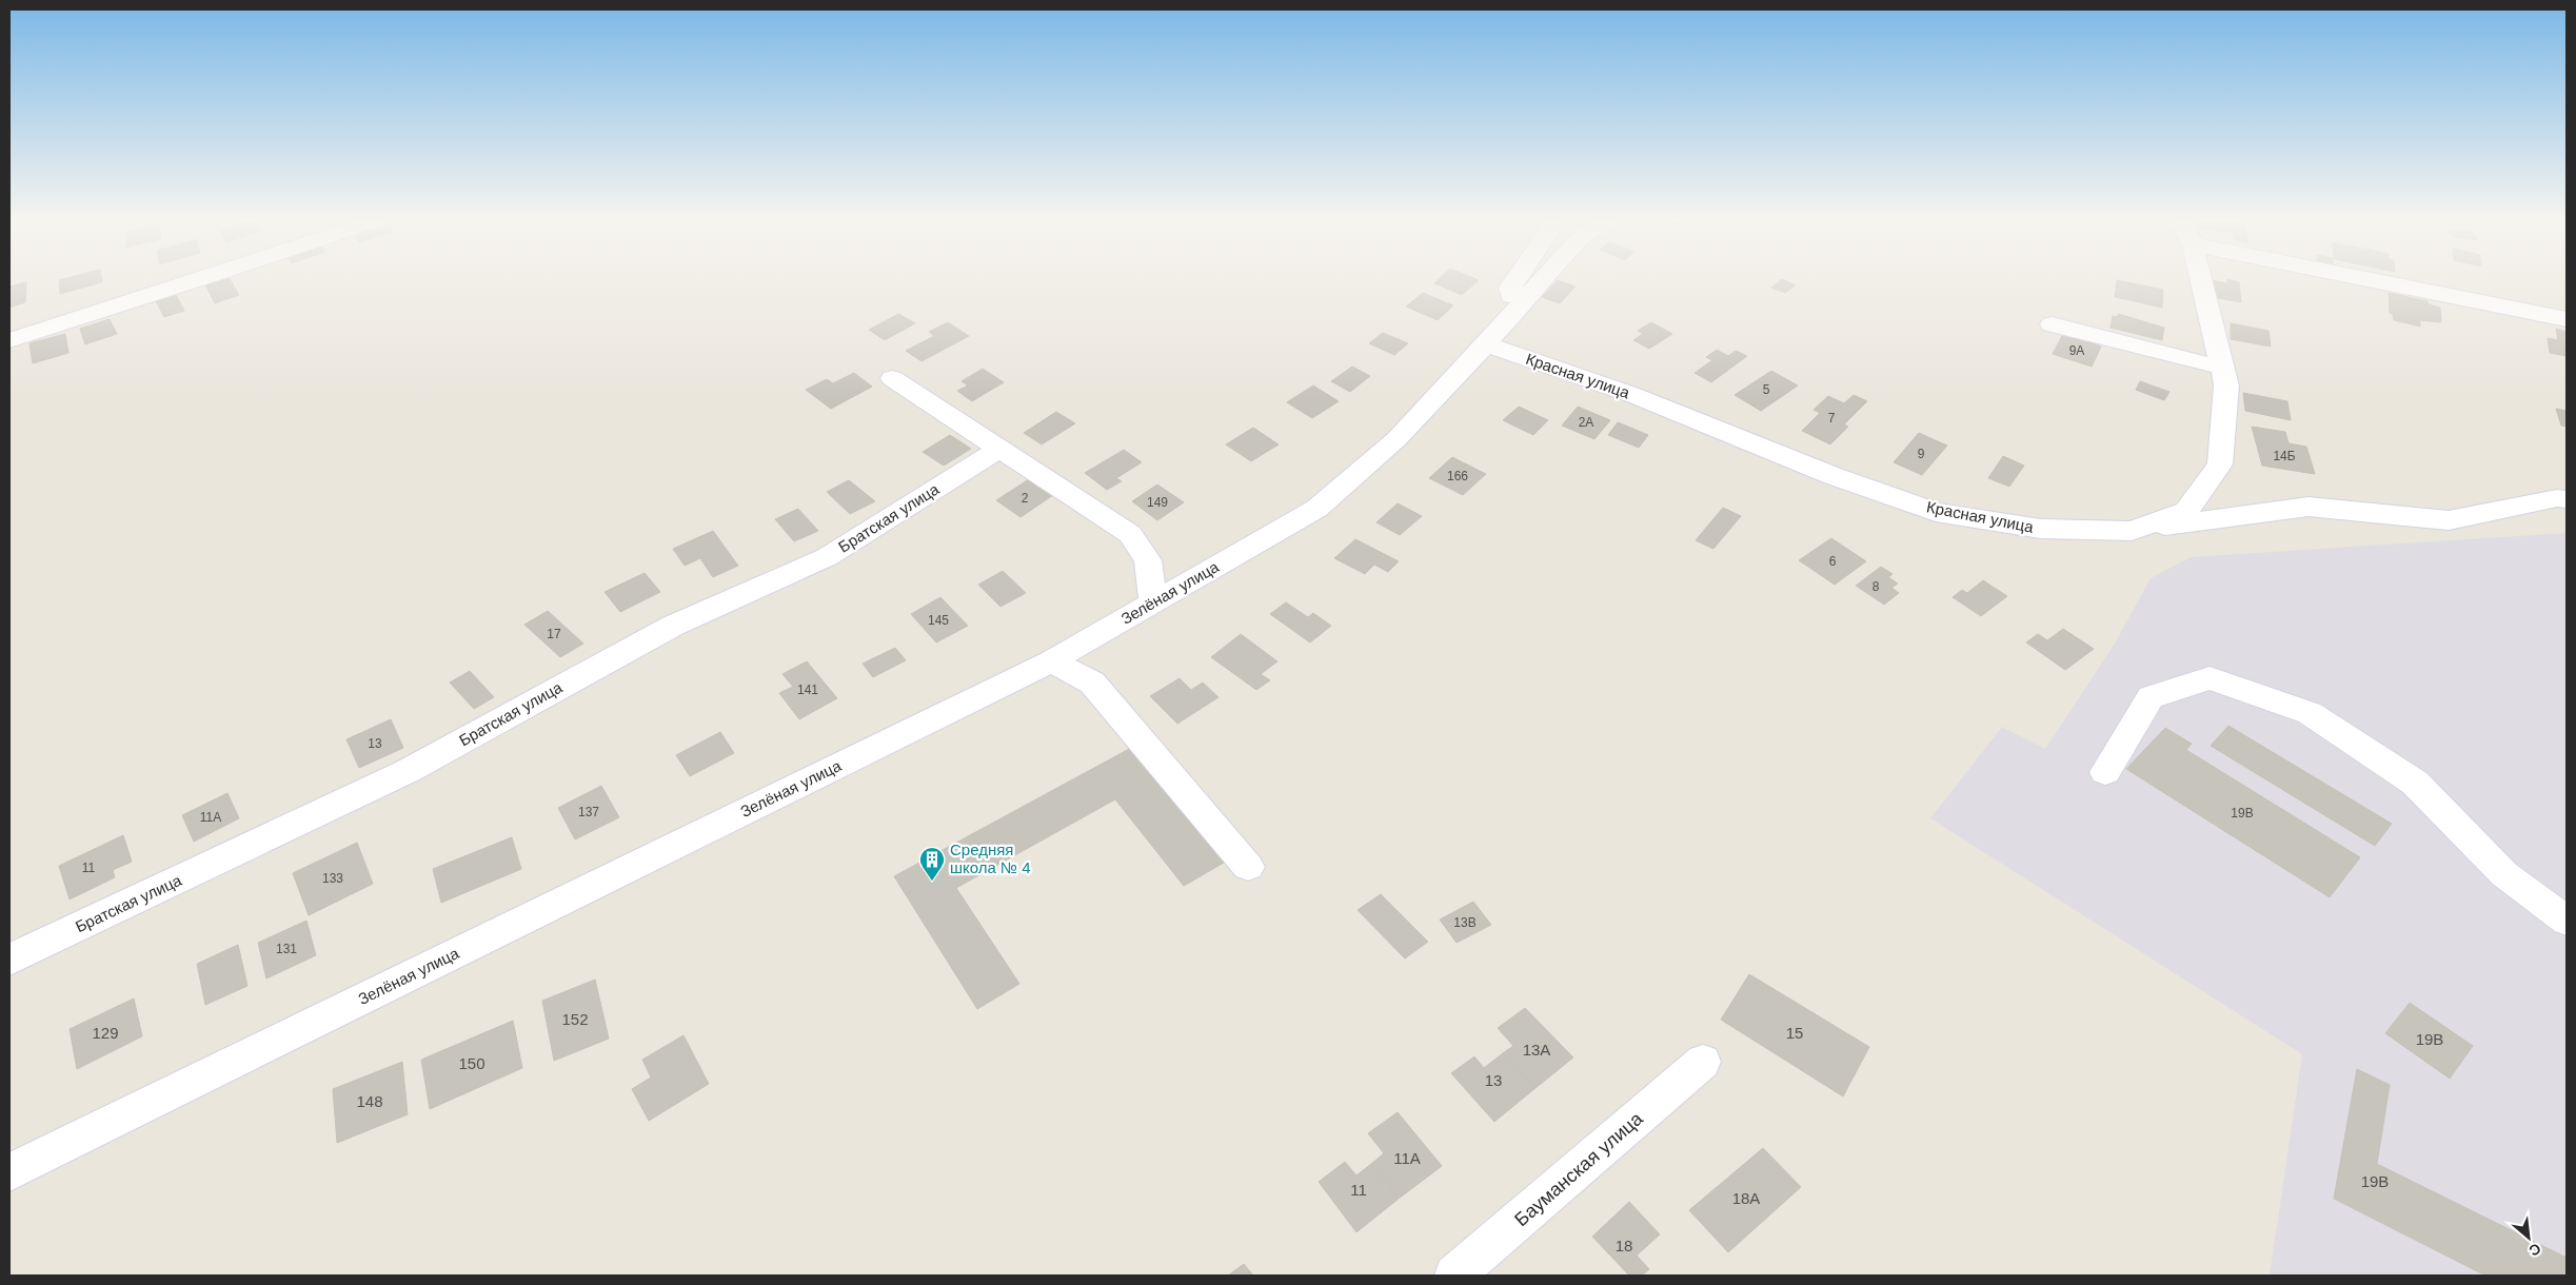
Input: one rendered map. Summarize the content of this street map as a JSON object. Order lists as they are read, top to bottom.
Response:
{
  "streets": {
    "street": [
      "Красная улица",
      "Братская улица",
      "Зелёная улица",
      "Бауманская улица"
    ]
  },
  "crossings": [
    ["Красная улица", "Зелёная улица"]
  ],
  "places": {
    "building": ["Средняя школа № 4"]
  },
  "house_numbers": [
    "9А",
    "5",
    "7",
    "2А",
    "9",
    "14Б",
    "166",
    "2",
    "149",
    "6",
    "8",
    "145",
    "17",
    "141",
    "13",
    "137",
    "19В",
    "11А",
    "11",
    "133",
    "13В",
    "131",
    "152",
    "129",
    "15",
    "19В",
    "13А",
    "150",
    "13",
    "148",
    "11А",
    "19В",
    "11",
    "18А",
    "18"
  ],
  "north": "bottom right"
}
